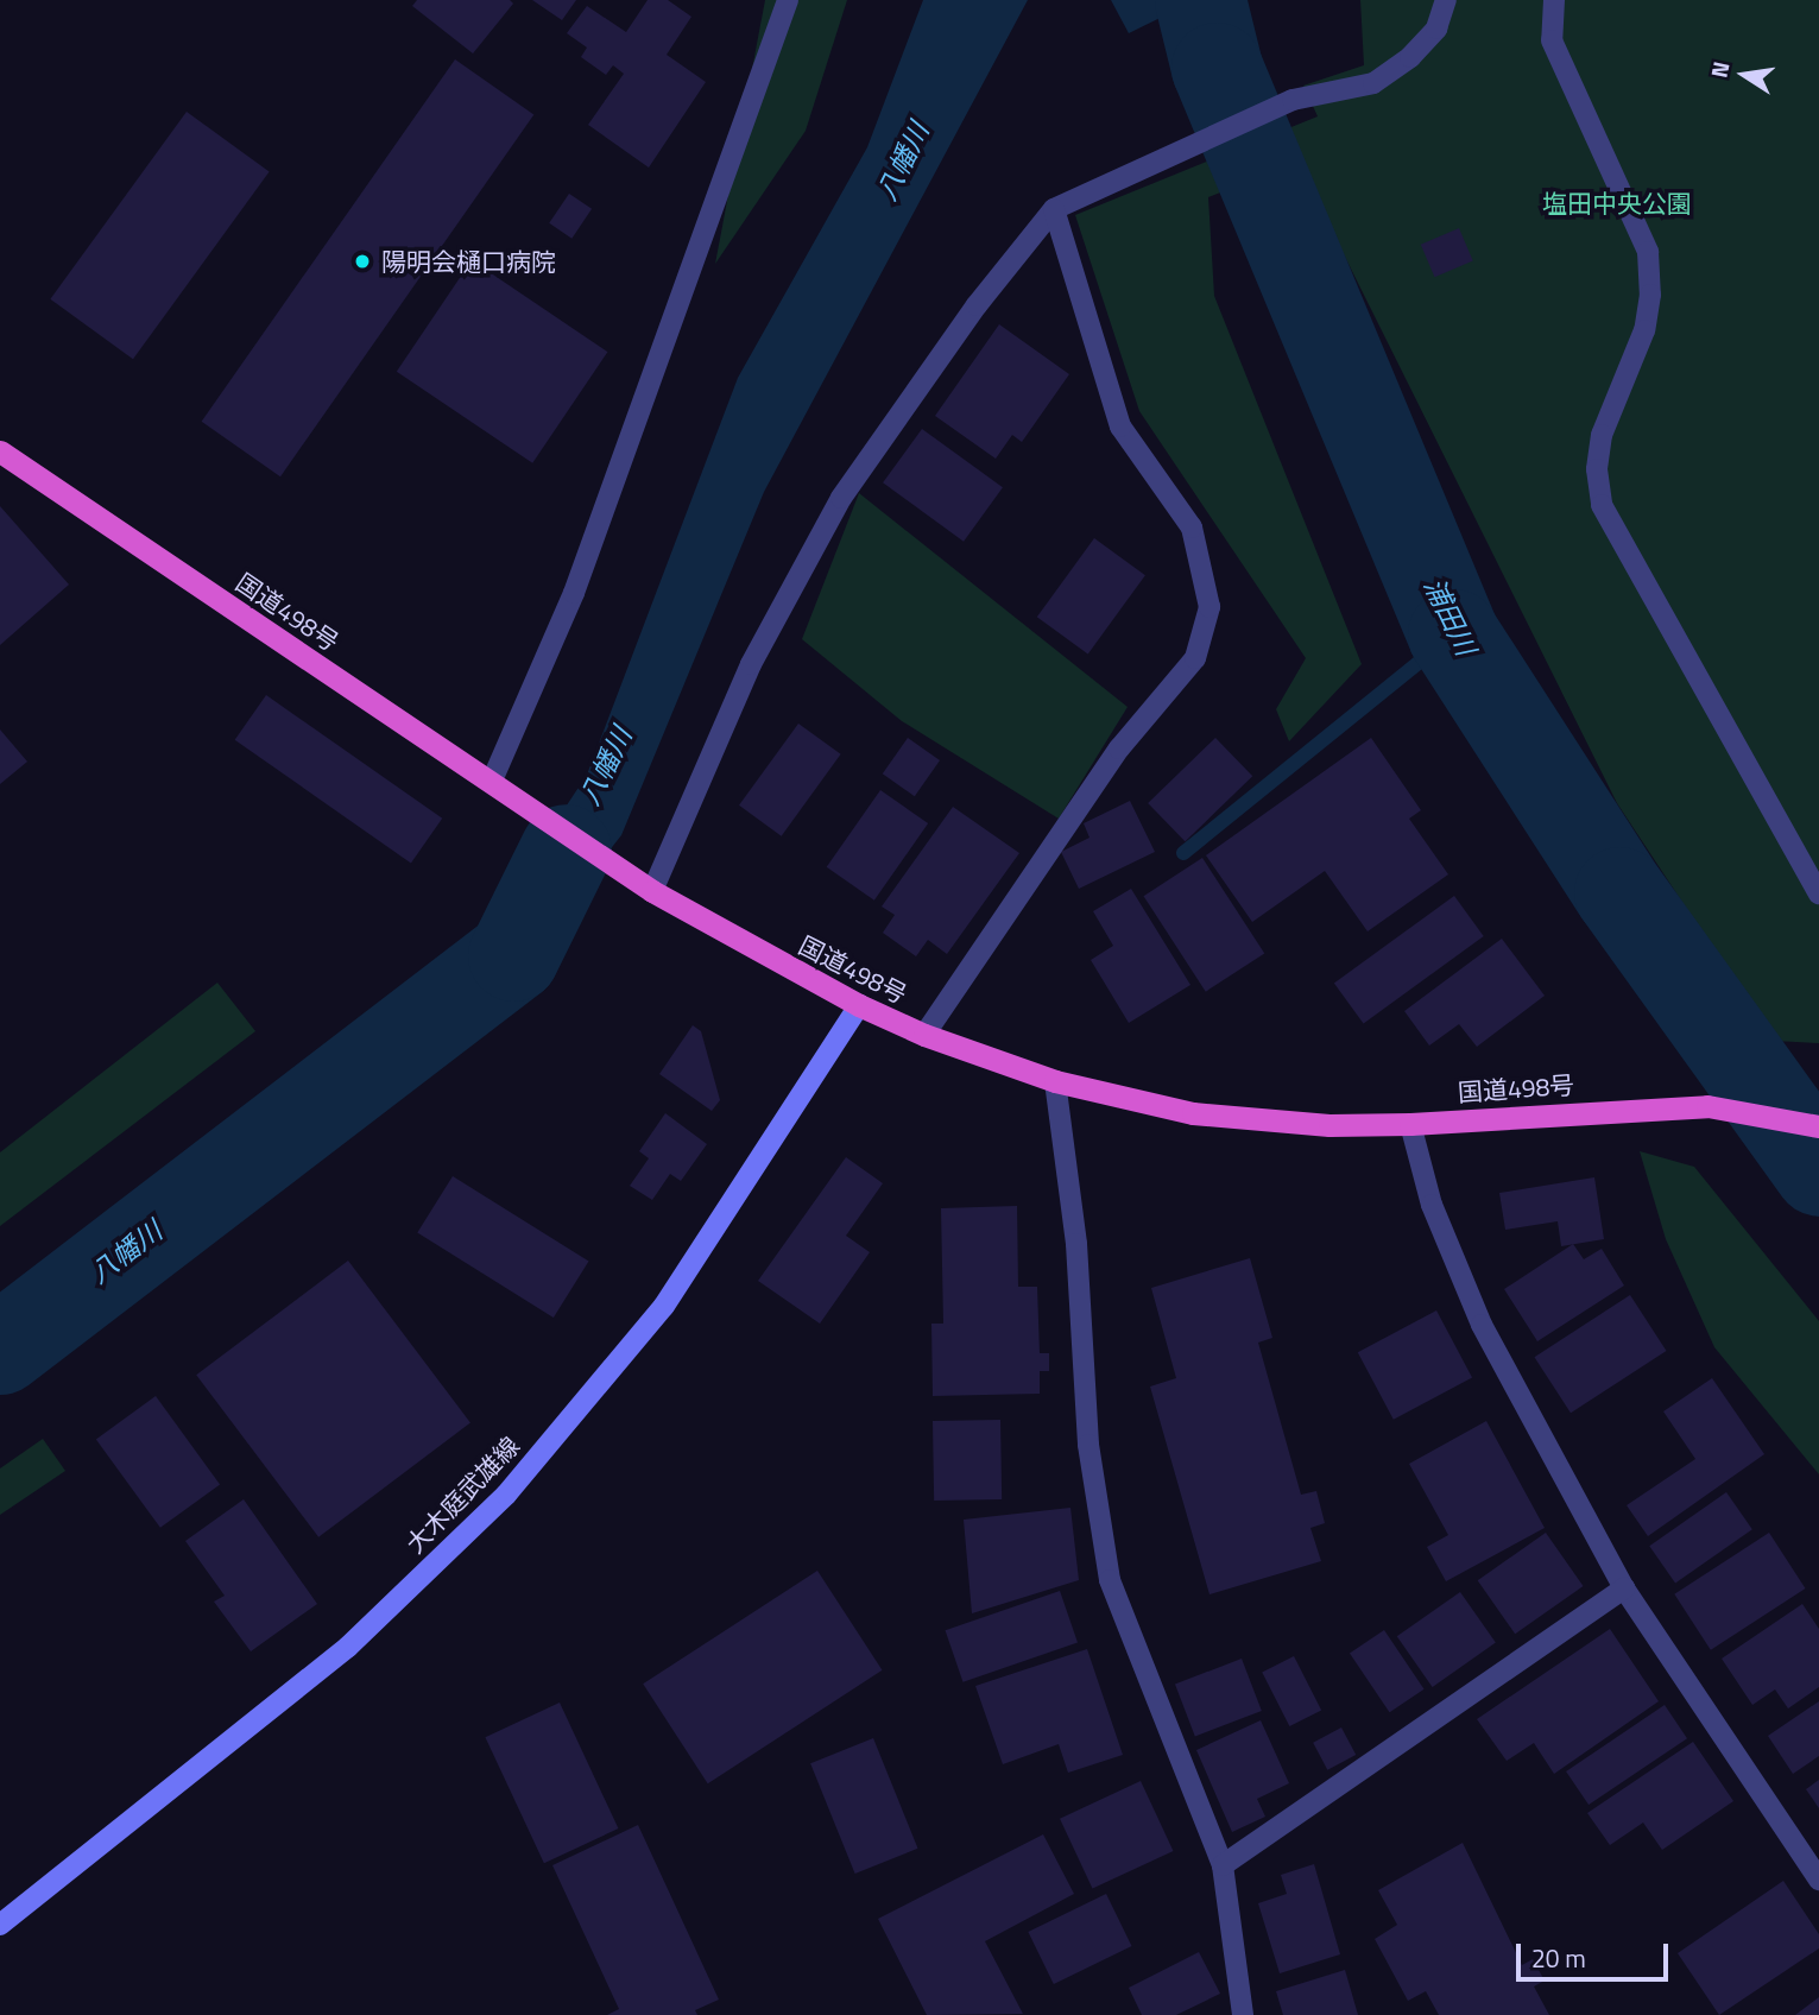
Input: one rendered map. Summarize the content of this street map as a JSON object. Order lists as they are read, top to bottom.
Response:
{
  "streets": {
    "highway": ["国道498号"],
    "main road": ["大木庭武雄線"]
  },
  "crossings": [
    ["国道498号", "大木庭武雄線"]
  ],
  "water": ["八幡川", "浦田川"],
  "parks": ["塩田中央公園"],
  "places": ["陽明会樋口病院"],
  "scale_bar": "20 m",
  "north": "left"
}
